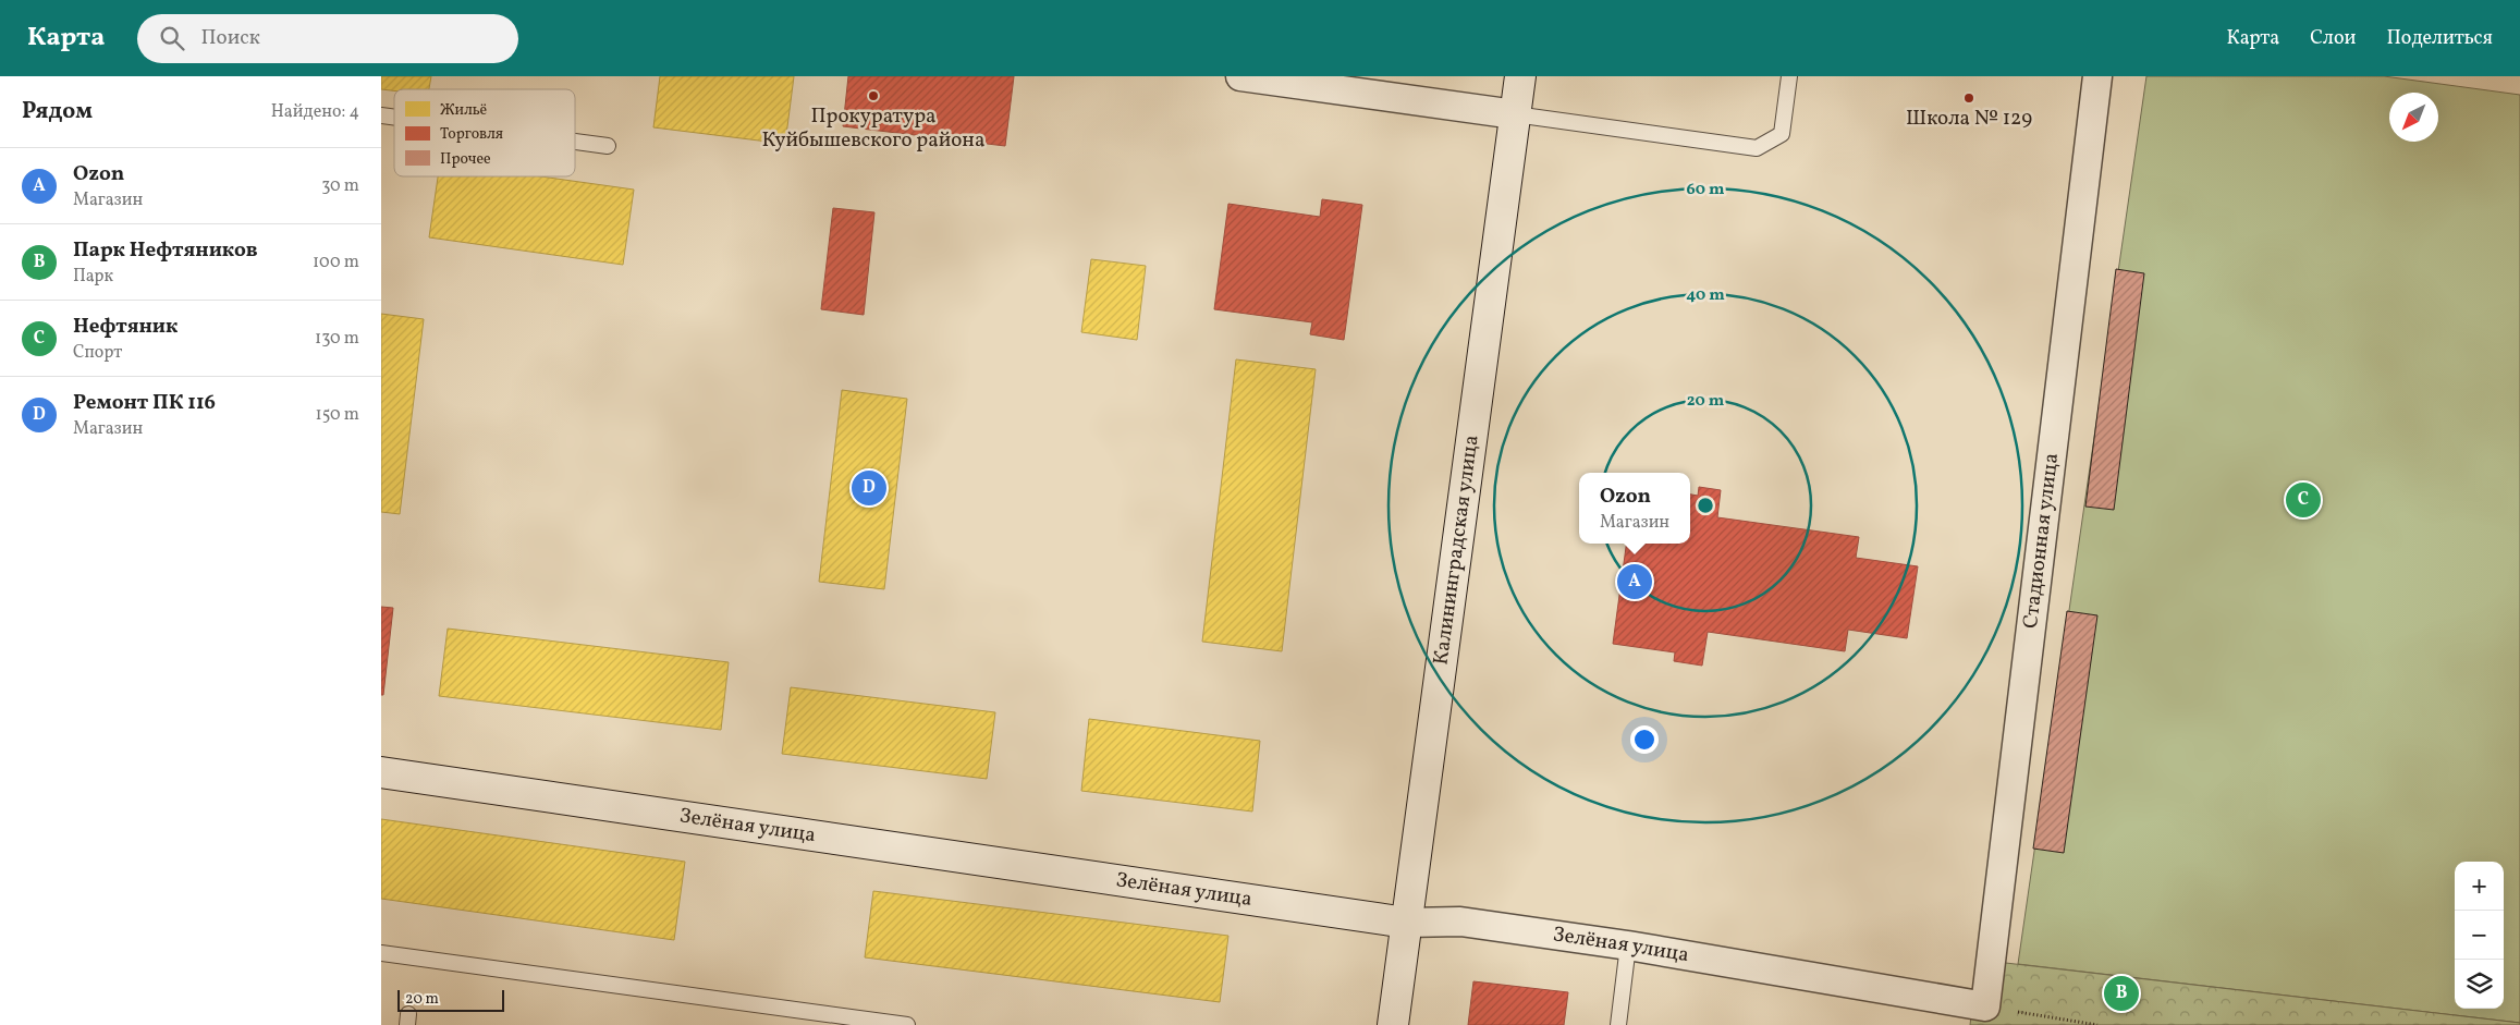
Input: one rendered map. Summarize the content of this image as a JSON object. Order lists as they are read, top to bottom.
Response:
{
  "streets": {
    "street": ["Стадионная улица", "Калининградская улица", "Зелёная улица"]
  },
  "crossings": [
    ["Стадионная улица", "Зелёная улица"],
    ["Калининградская улица", "Зелёная улица"]
  ],
  "places": ["Прокуратура Куйбышевского района", "Школа № 129"],
  "legend": ["Жильё", "Торговля", "Прочее"],
  "scale_bar": "20 m",
  "north": "bottom left",
  "page": {
    "header": "Карта",
    "search": "Поиск",
    "nav": ["Карта", "Слои", "Поделиться"],
    "heading": ["Рядом", "Найдено: 4"],
    "list": [
      {
        "mark": "A",
        "name": "Ozon",
        "note": "Магазин",
        "value": "30 m"
      },
      {
        "mark": "B",
        "name": "Парк Нефтяников",
        "note": "Парк",
        "value": "100 m"
      },
      {
        "mark": "C",
        "name": "Нефтяник",
        "note": "Спорт",
        "value": "130 m"
      },
      {
        "mark": "D",
        "name": "Ремонт ПК 116",
        "note": "Магазин",
        "value": "150 m"
      }
    ],
    "pins": [
      "D",
      "C",
      "A",
      "B"
    ],
    "popup": ["Ozon", "Магазин"],
    "map_buttons": ["+", "−"],
    "scale": "20 m"
  },
  "rings": ["60 m", "40 m", "20 m"]
}
